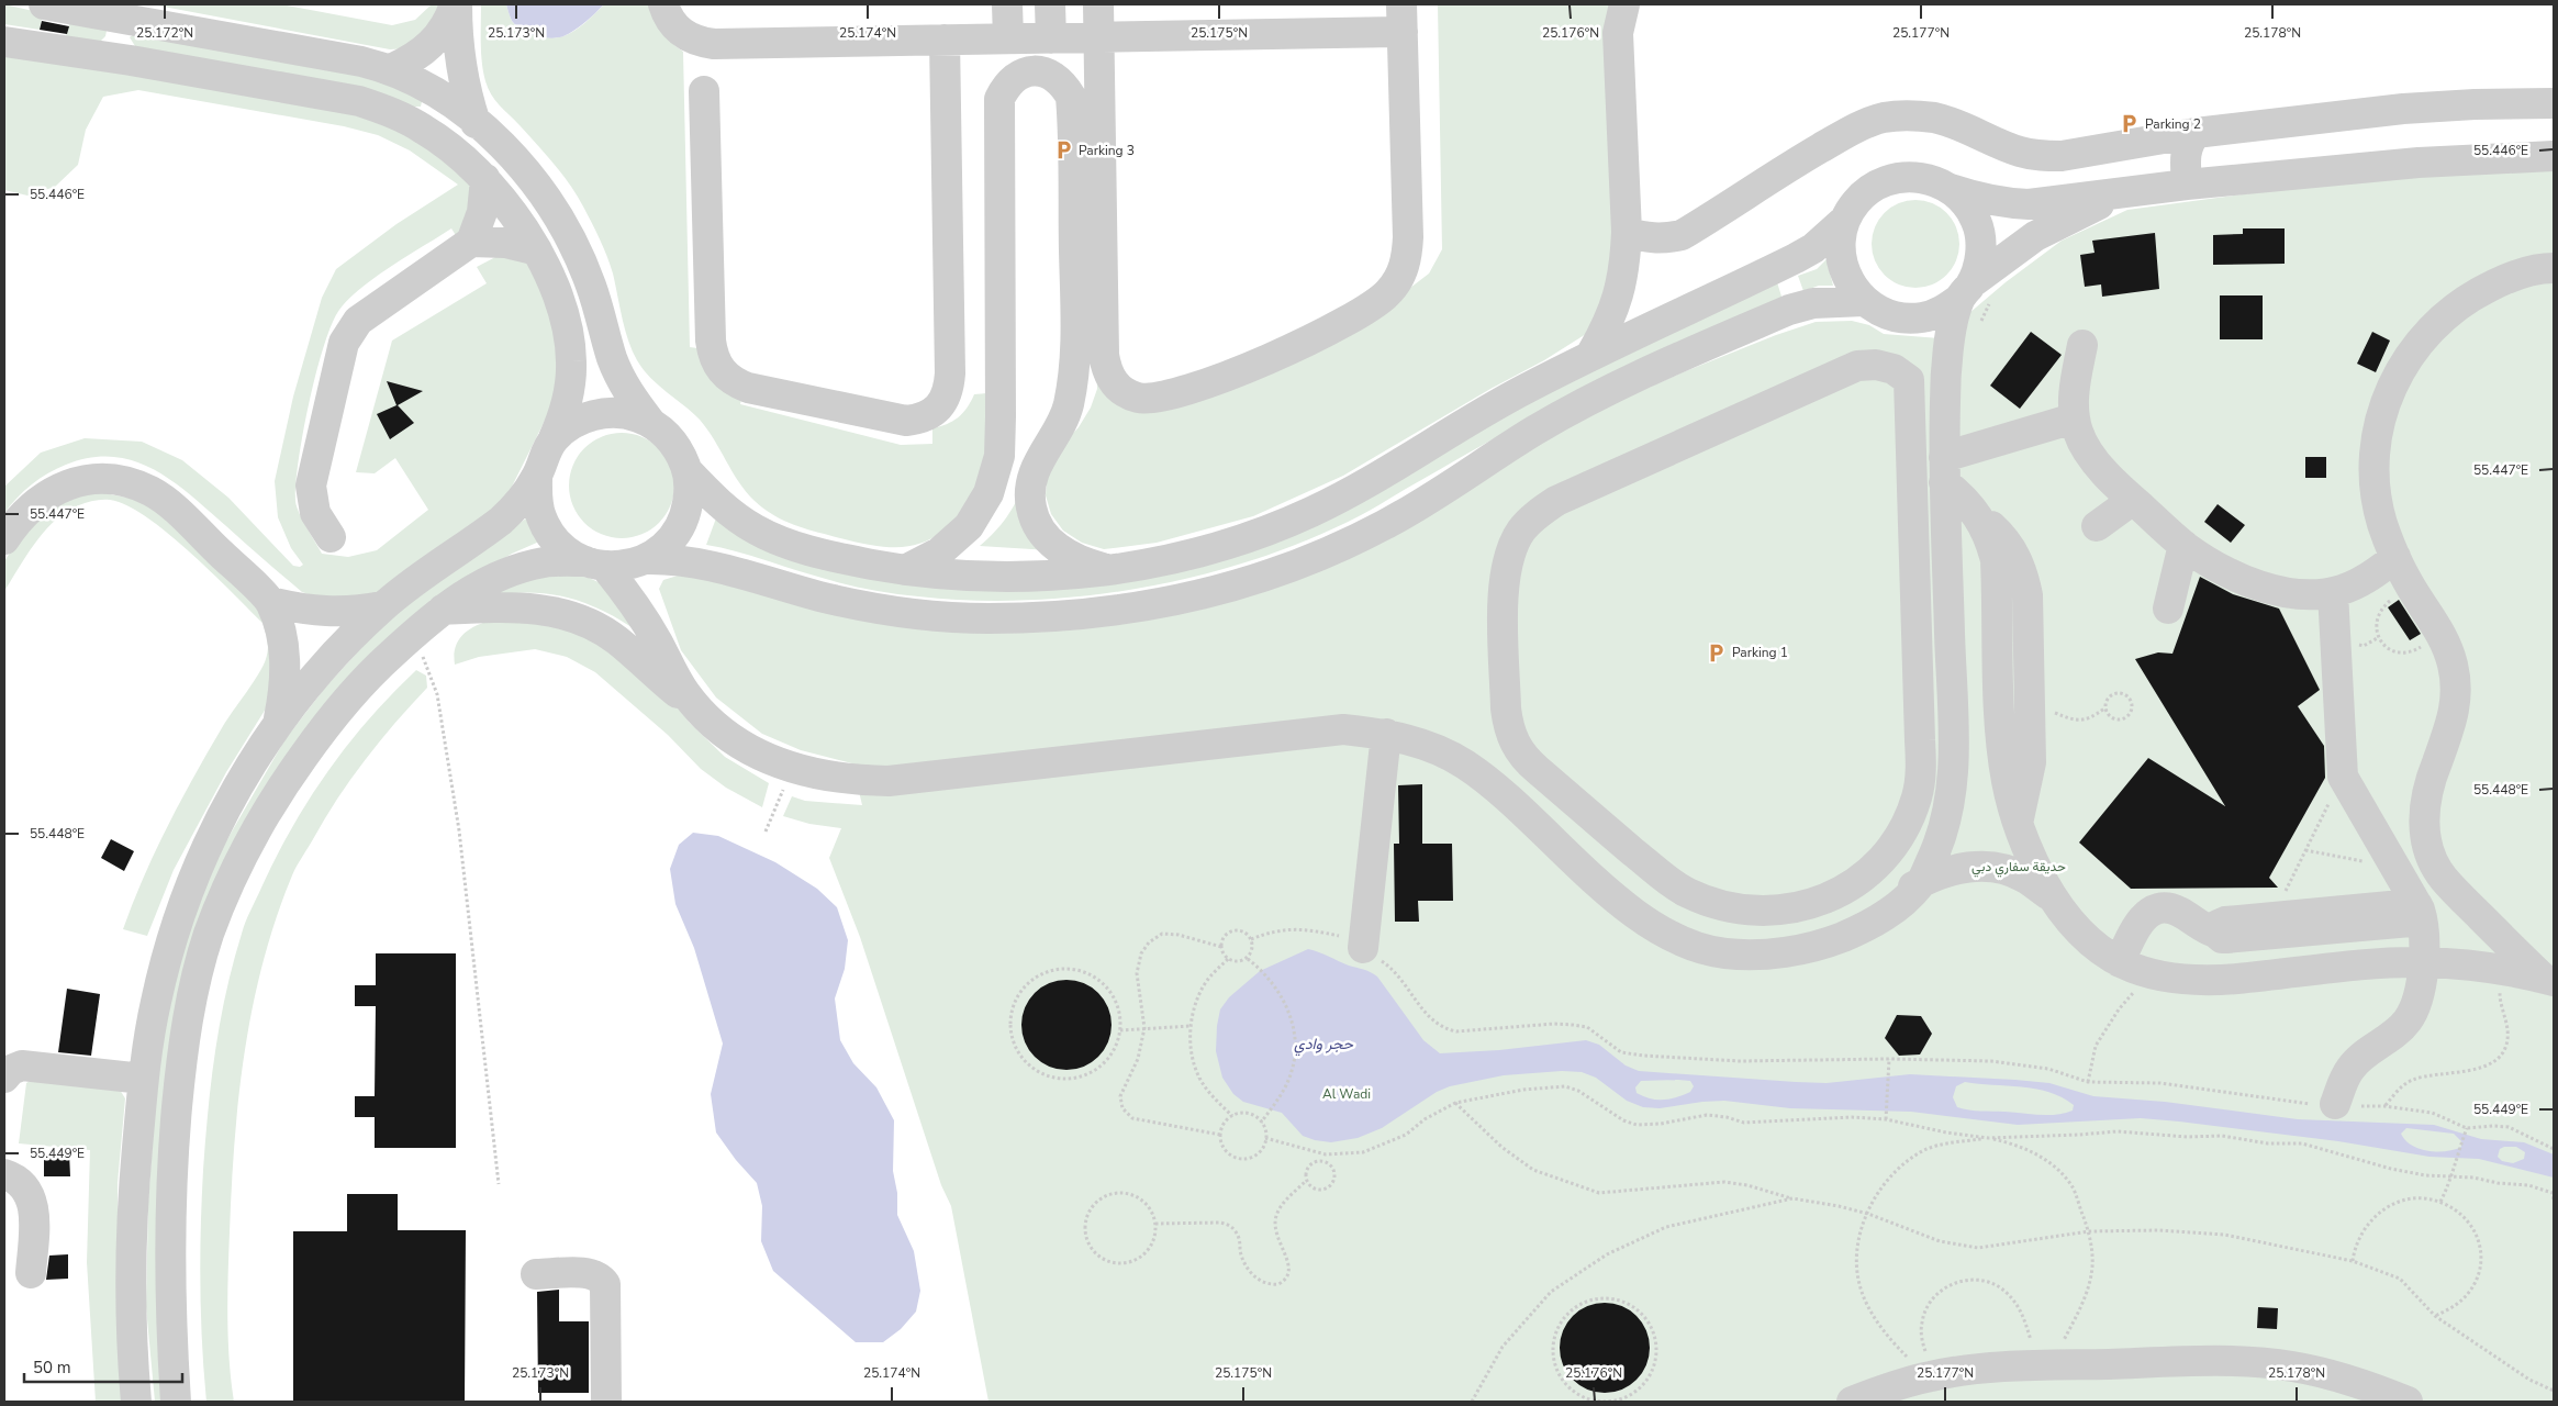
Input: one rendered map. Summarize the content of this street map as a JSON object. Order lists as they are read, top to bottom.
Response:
{
  "water": ["حجر وادي"],
  "parks": ["حديقة سفاري دبي", "Al Wadi"],
  "places": {
    "parking": ["Parking 2", "Parking 3", "Parking 1"]
  },
  "scale_bar": "50 m",
  "coordinates": [
    "25.172°N",
    "25.173°N",
    "25.174°N",
    "25.175°N",
    "25.176°N",
    "25.177°N",
    "25.178°N",
    "55.446°E",
    "55.447°E",
    "55.448°E",
    "55.449°E"
  ]
}
